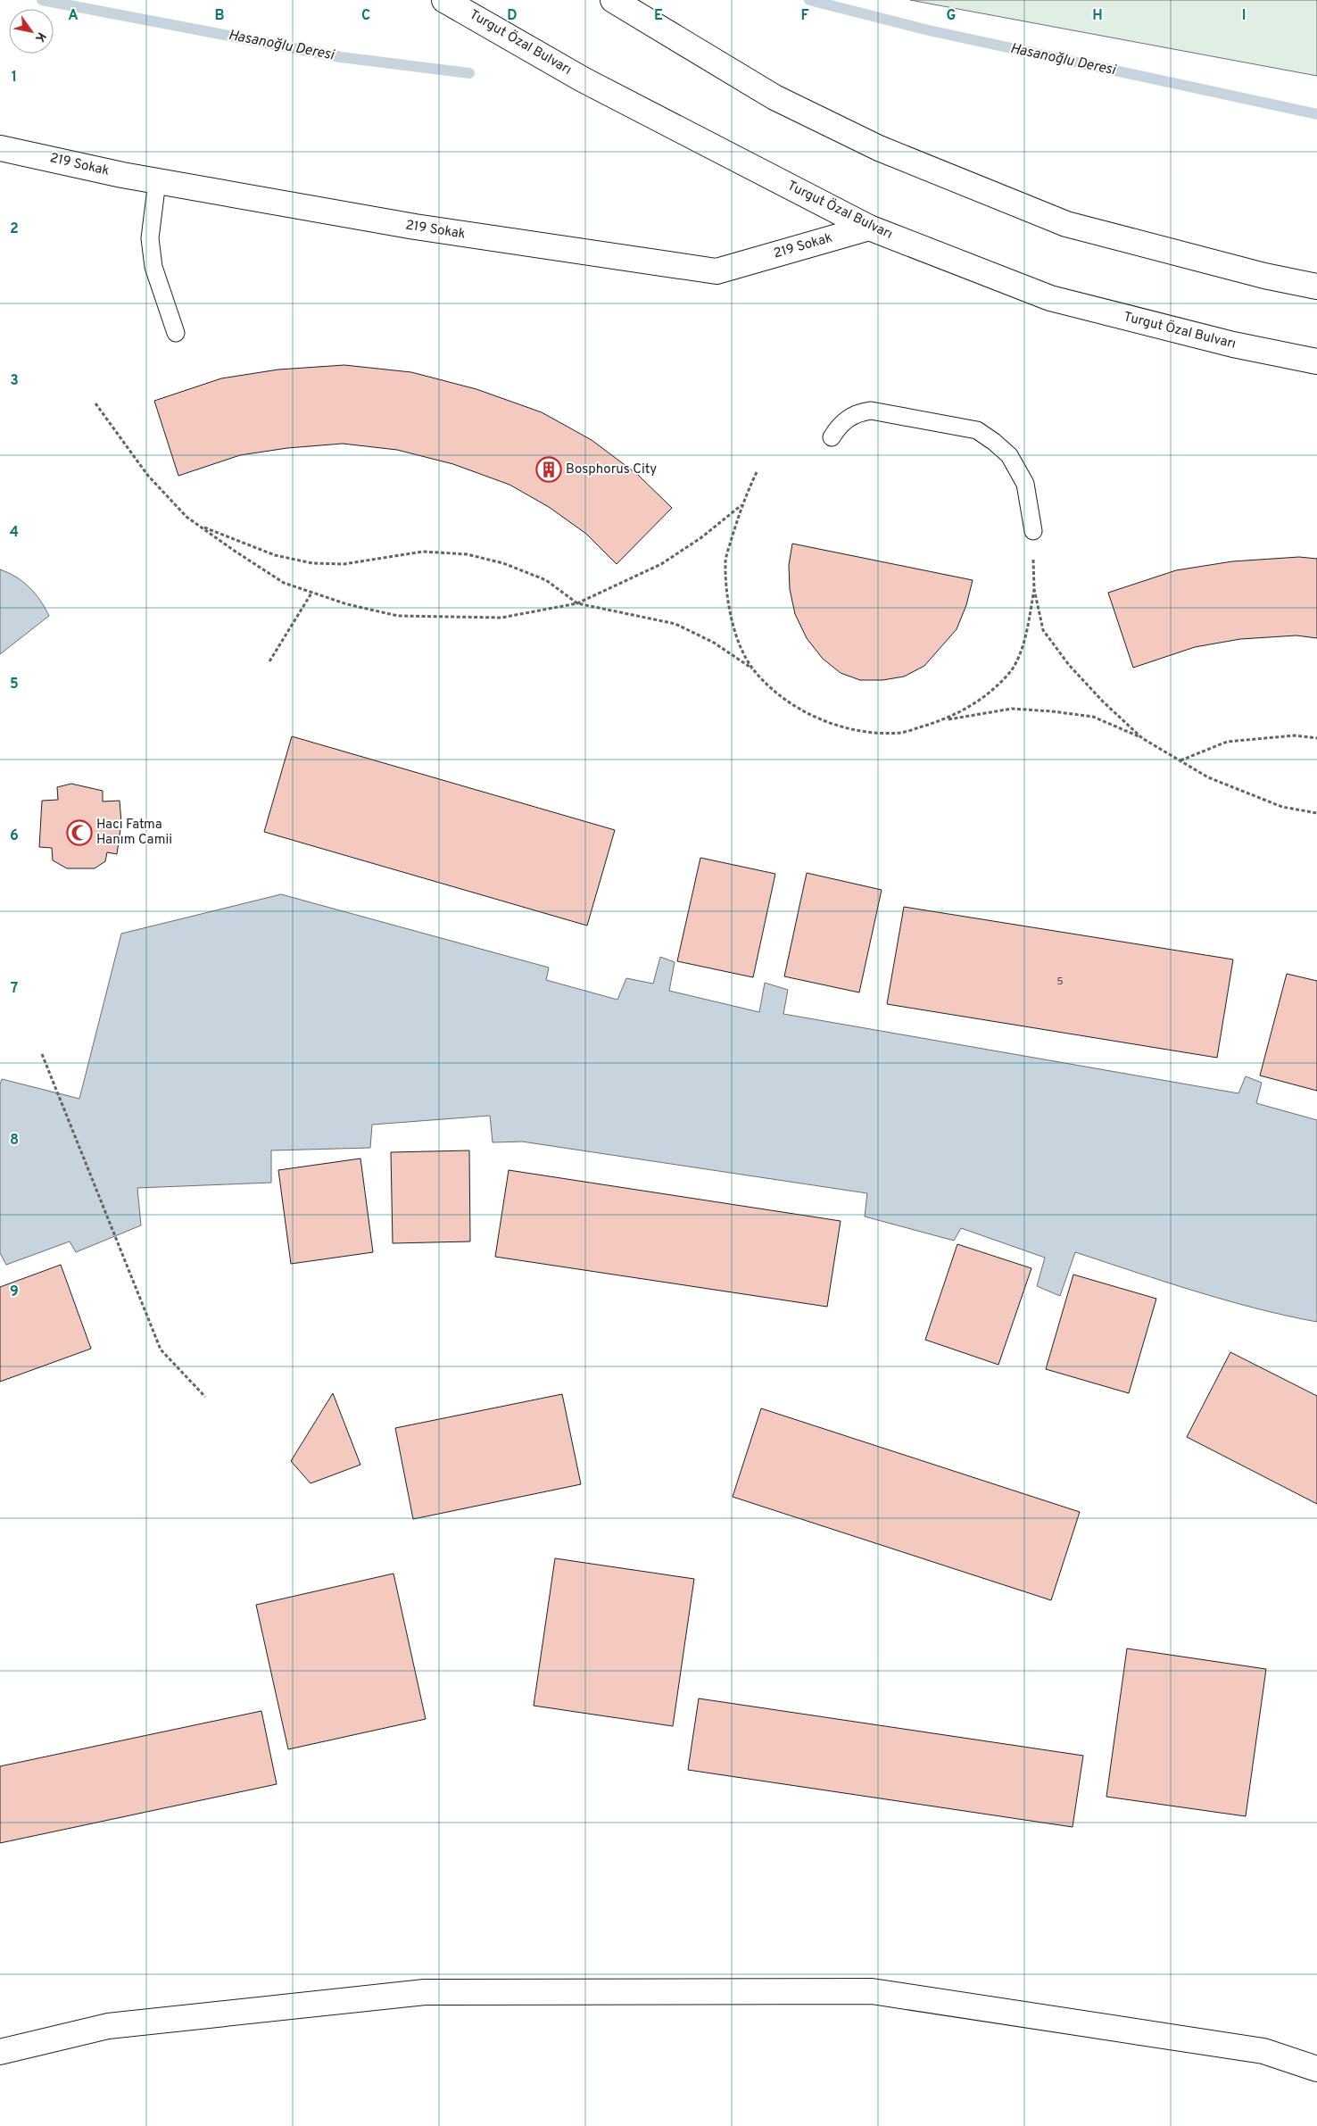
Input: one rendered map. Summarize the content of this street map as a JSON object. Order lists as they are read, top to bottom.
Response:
{
  "streets": {
    "street": ["Turgut Özal Bulvarı", "219 Sokak"]
  },
  "crossings": [
    ["Turgut Özal Bulvarı", "219 Sokak"]
  ],
  "water": ["Hasanoğlu Deresi"],
  "places": {
    "building": ["Bosphorus City"],
    "mosque": ["Hacı Fatma Hanım Camii"]
  },
  "house_numbers": ["5"],
  "north": "bottom right",
  "grid": {
    "columns": [
      "A",
      "B",
      "C",
      "D",
      "E",
      "F",
      "G",
      "H",
      "I"
    ],
    "rows": [
      "1",
      "2",
      "3",
      "4",
      "5",
      "6",
      "7",
      "8",
      "9"
    ]
  }
}
